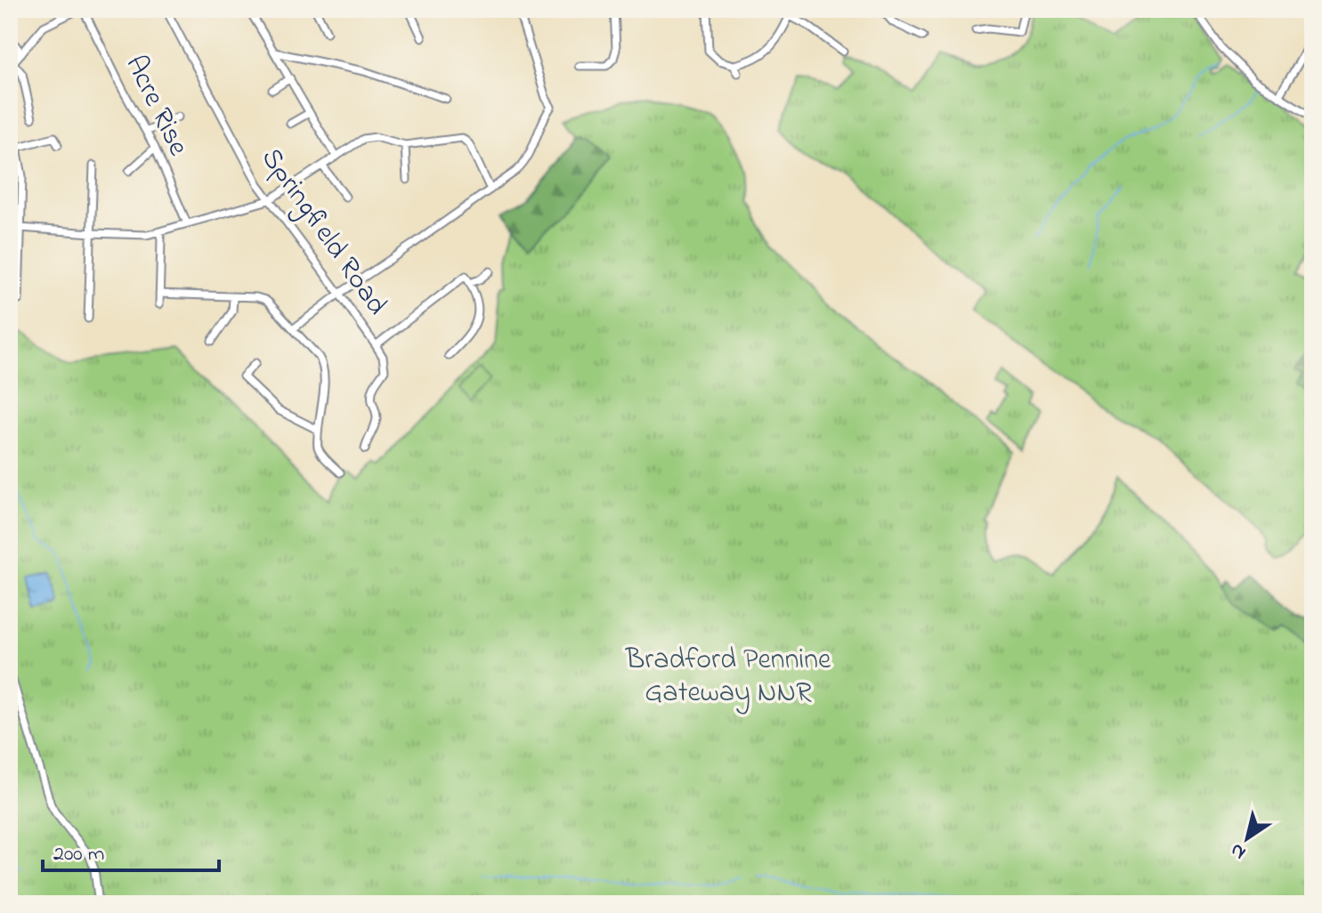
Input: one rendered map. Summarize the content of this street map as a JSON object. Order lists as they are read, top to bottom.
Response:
{
  "streets": {
    "street": ["Acre Rise", "Springfield Road"]
  },
  "parks": ["Bradford Pennine Gateway NNR"],
  "scale_bar": "200 m",
  "north": "bottom left"
}
